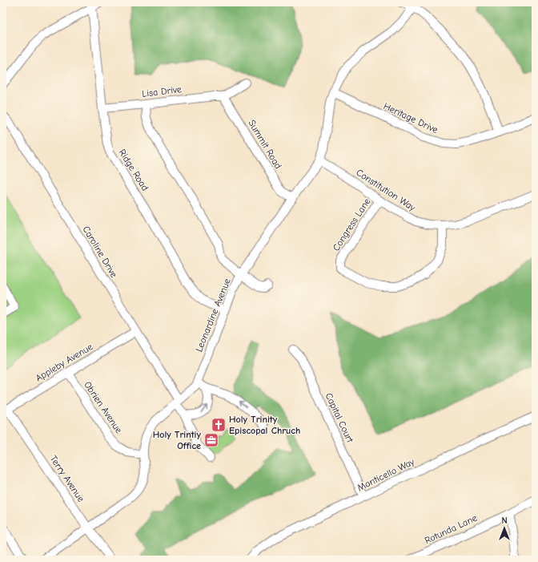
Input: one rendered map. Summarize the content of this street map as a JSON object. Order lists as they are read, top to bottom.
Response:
{
  "streets": {
    "street": [
      "Lisa Drive",
      "Heritage Drive",
      "Summit Road",
      "Ridge Road",
      "Constitution Way",
      "Congress Lane",
      "Caroline Drive",
      "Leonardine Avenue",
      "Appleby Avenue",
      "Obrien Avenue",
      "Capital Court",
      "Monticello Way",
      "Terry Avenue",
      "Rotunda Lane"
    ]
  },
  "crossings": [
    ["Lisa Drive", "Summit Road"],
    ["Lisa Drive", "Ridge Road"],
    ["Heritage Drive", "Leonardine Avenue"],
    ["Summit Road", "Leonardine Avenue"],
    ["Ridge Road", "Leonardine Avenue"],
    ["Constitution Way", "Congress Lane"],
    ["Constitution Way", "Leonardine Avenue"],
    ["Caroline Drive", "Leonardine Avenue"],
    ["Caroline Drive", "Appleby Avenue"],
    ["Leonardine Avenue", "Obrien Avenue"],
    ["Leonardine Avenue", "Terry Avenue"],
    ["Appleby Avenue", "Obrien Avenue"],
    ["Appleby Avenue", "Terry Avenue"],
    ["Capital Court", "Monticello Way"]
  ],
  "places": {
    "church": ["Holy Trinity Episcopal Chruch"],
    "office": ["Holy Trintiy Office"]
  },
  "north": "top"
}
